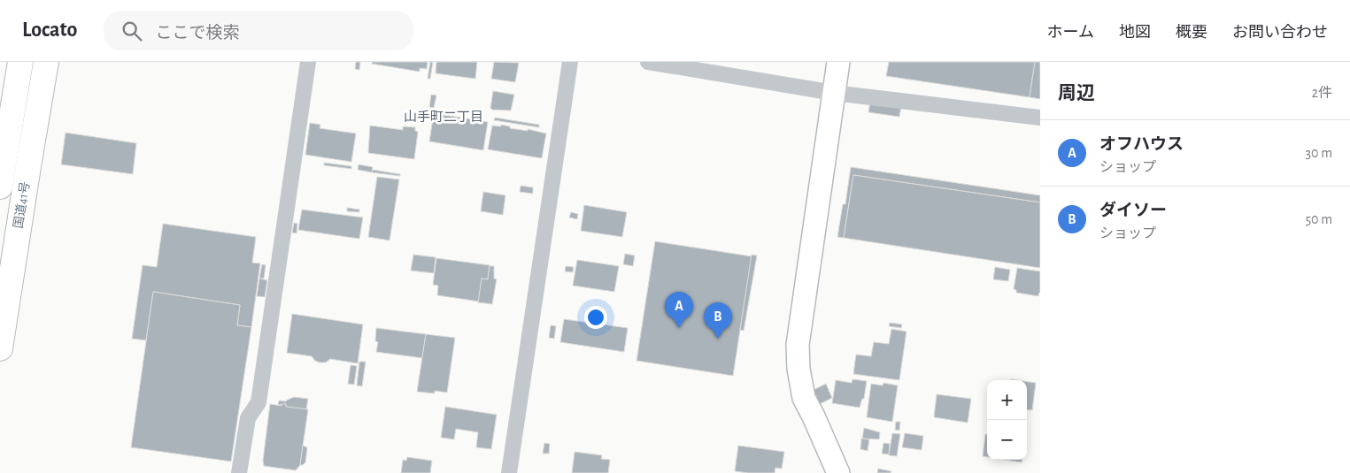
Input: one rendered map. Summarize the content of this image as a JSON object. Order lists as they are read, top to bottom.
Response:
{
  "streets": {
    "highway": ["国道41号"]
  },
  "districts": ["山手町二丁目"],
  "page": {
    "header": "Locato",
    "search": "ここで検索",
    "nav": [
      "ホーム",
      "地図",
      "概要",
      "お問い合わせ"
    ],
    "heading": ["周辺", "2件"],
    "list": [
      {
        "mark": "A",
        "name": "オフハウス",
        "note": "ショップ",
        "value": "30 m"
      },
      {
        "mark": "B",
        "name": "ダイソー",
        "note": "ショップ",
        "value": "50 m"
      }
    ],
    "pins": ["A", "B"],
    "map_buttons": ["+", "−"]
  }
}
